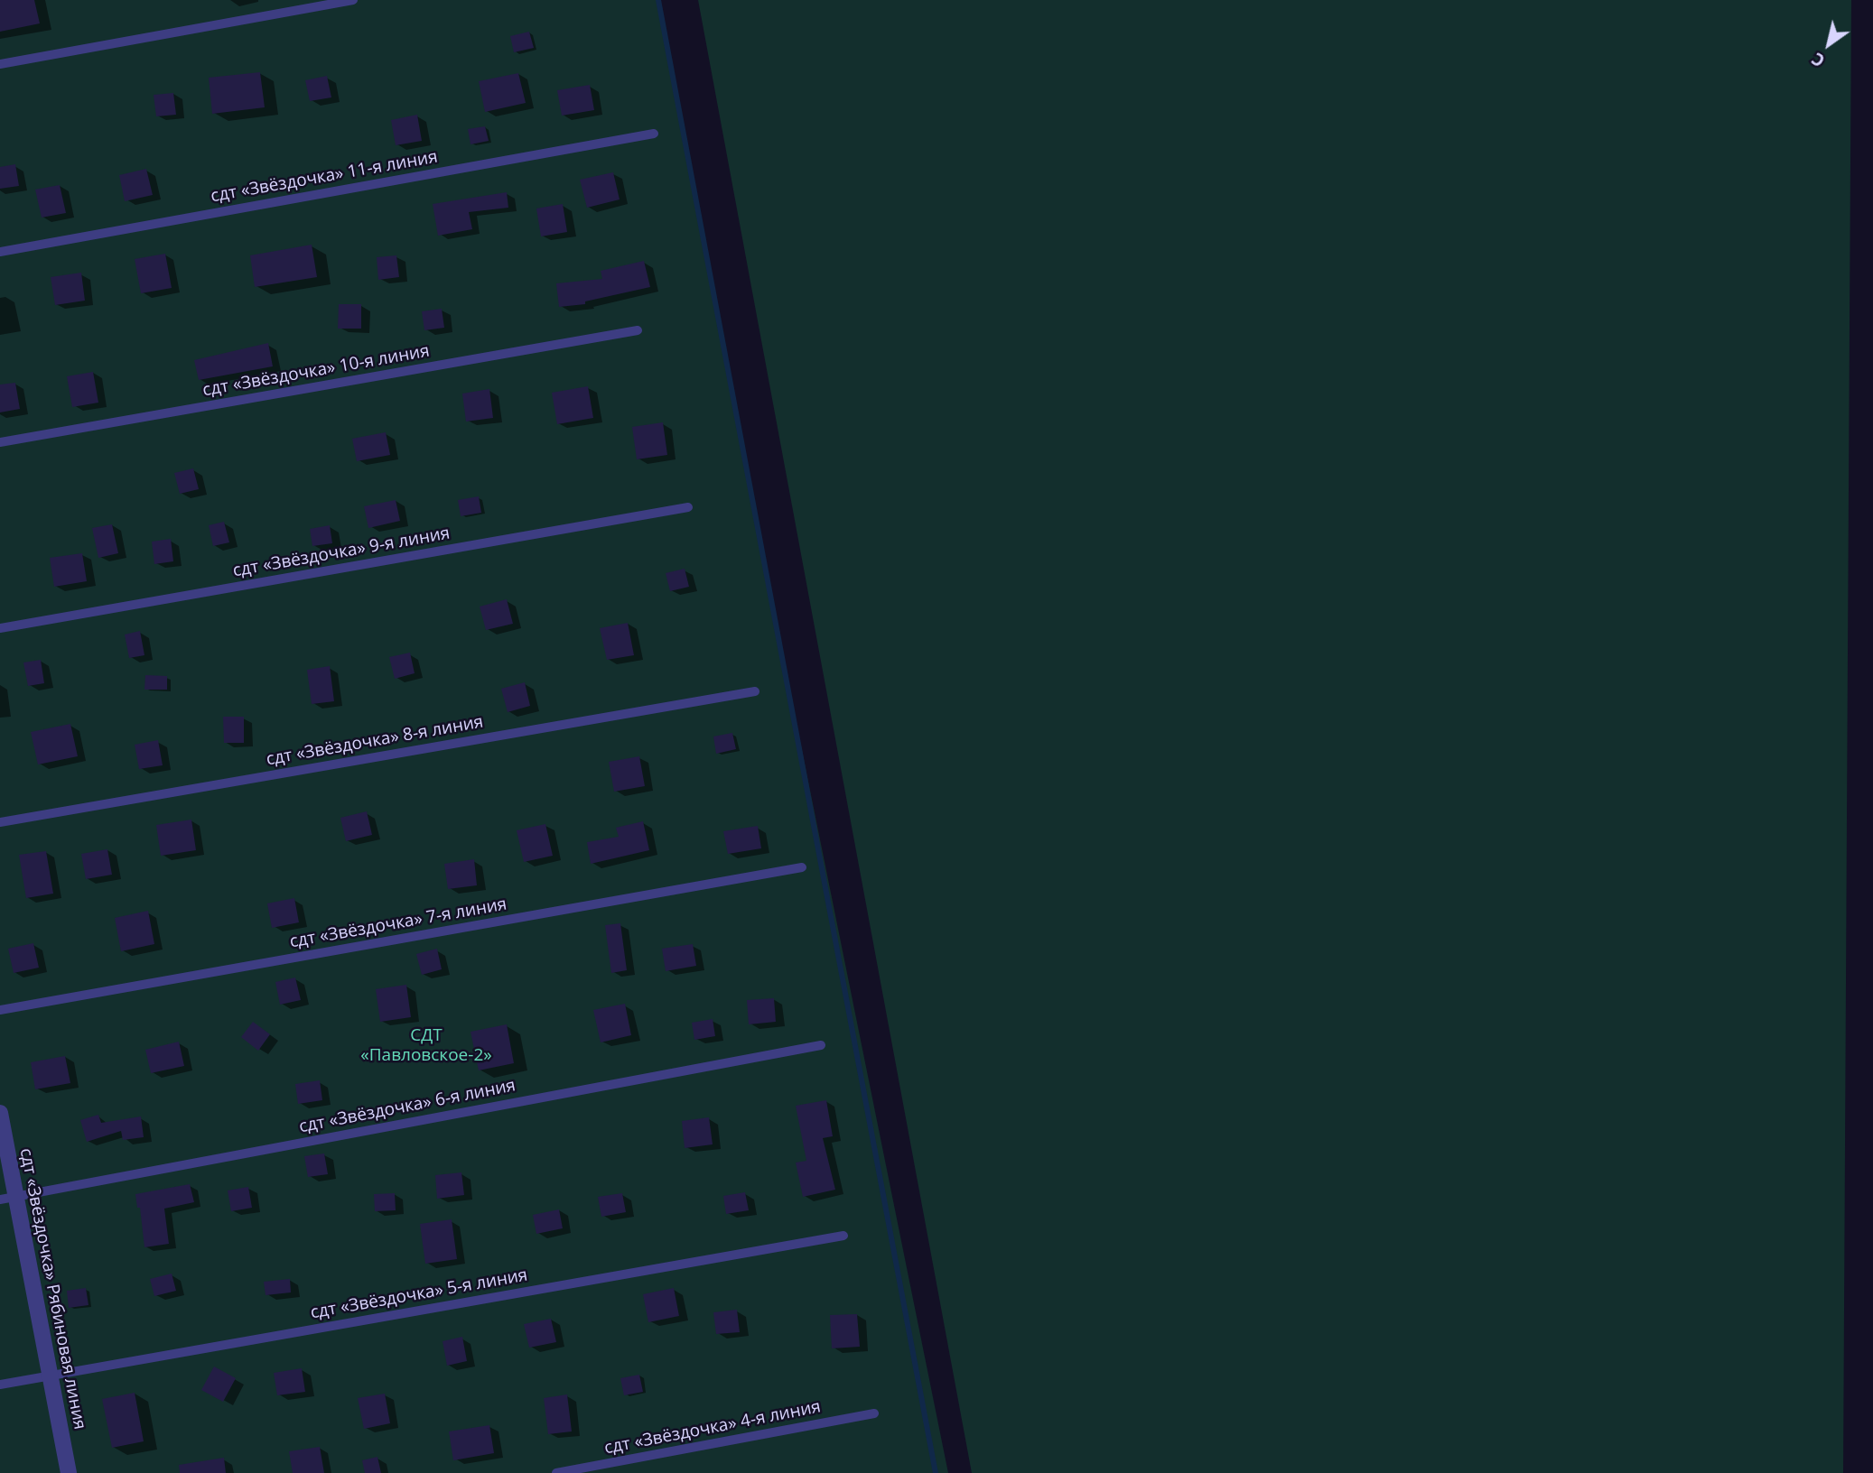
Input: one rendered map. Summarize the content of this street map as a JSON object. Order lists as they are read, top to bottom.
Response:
{
  "streets": {
    "street": ["сдт «Звёздочка» Рябиновая линия"],
    "lane": [
      "сдт «Звёздочка» 11-я линия",
      "сдт «Звёздочка» 10-я линия",
      "сдт «Звёздочка» 9-я линия",
      "сдт «Звёздочка» 8-я линия",
      "сдт «Звёздочка» 7-я линия",
      "сдт «Звёздочка» 6-я линия",
      "сдт «Звёздочка» 5-я линия",
      "сдт «Звёздочка» 4-я линия"
    ]
  },
  "crossings": [
    ["сдт «Звёздочка» 6-я линия", "сдт «Звёздочка» Рябиновая линия"],
    ["сдт «Звёздочка» Рябиновая линия", "сдт «Звёздочка» 5-я линия"]
  ],
  "parks": ["СДТ «Павловское-2»"],
  "north": "bottom left"
}
